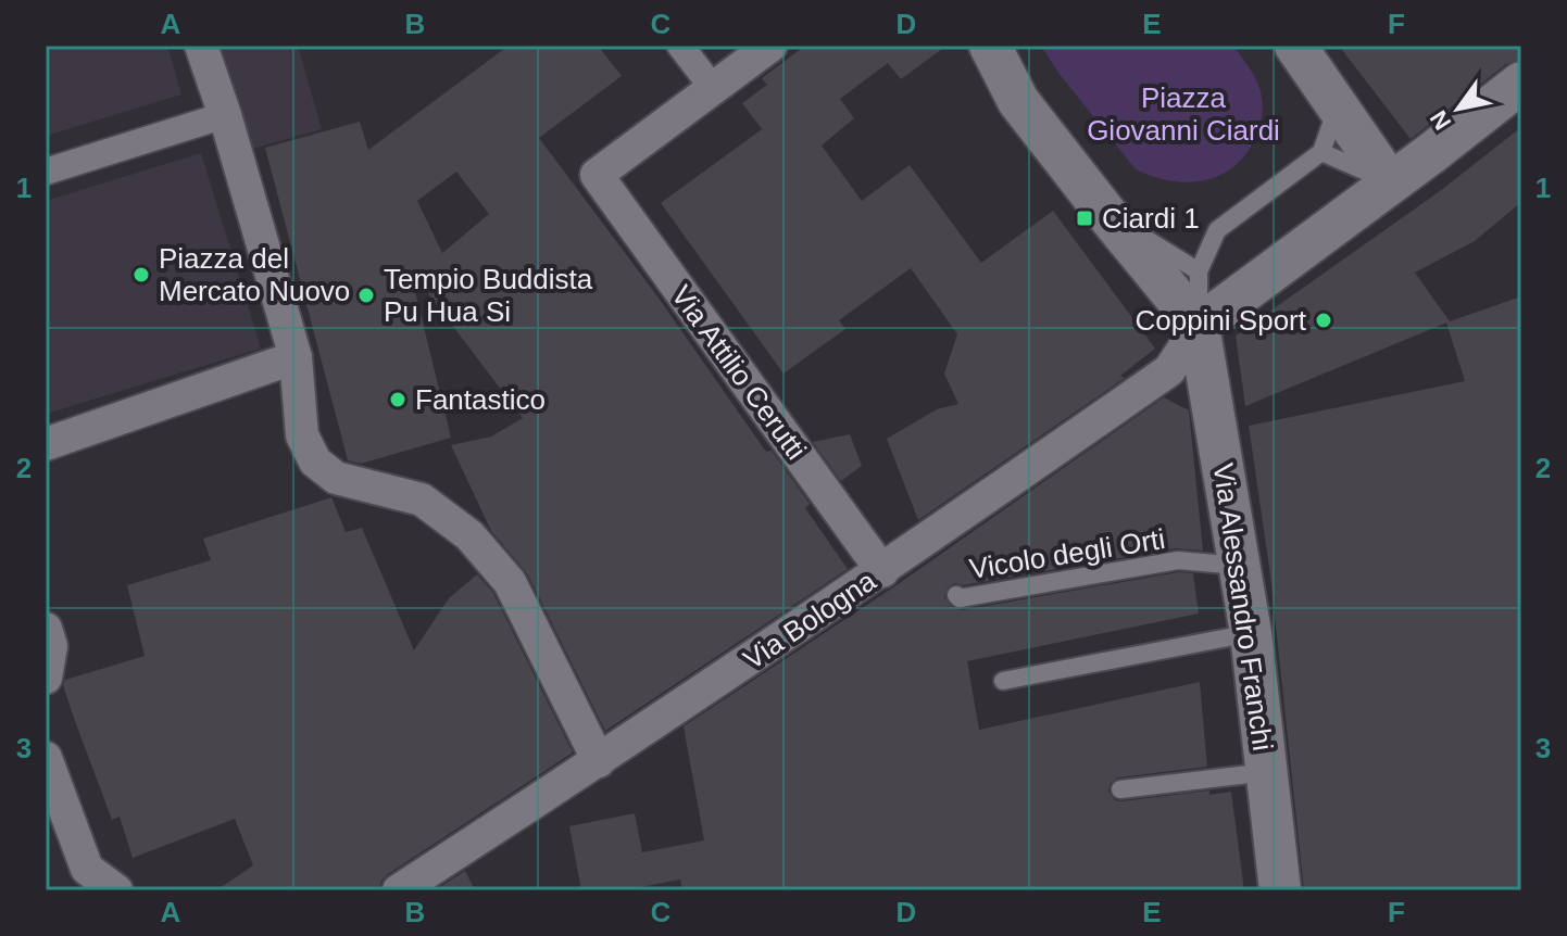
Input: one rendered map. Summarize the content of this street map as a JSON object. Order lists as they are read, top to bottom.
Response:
{
  "streets": {
    "street": ["Via Attilio Cerutti", "Via Alessandro Franchi", "Via Bologna"],
    "lane": ["Vicolo degli Orti"]
  },
  "crossings": [
    ["Via Attilio Cerutti", "Via Bologna"],
    ["Vicolo degli Orti", "Via Alessandro Franchi"],
    ["Via Alessandro Franchi", "Via Bologna"]
  ],
  "parks": ["Piazza Giovanni Ciardi"],
  "places": {
    "transit": ["Ciardi 1"],
    "other": [
      "Piazza del Mercato Nuovo",
      "Tempio Buddista Pu Hua Si",
      "Coppini Sport",
      "Fantastico"
    ]
  },
  "north": "bottom left",
  "grid": {
    "columns": [
      "A",
      "B",
      "C",
      "D",
      "E",
      "F"
    ],
    "rows": ["1", "2", "3"]
  }
}
